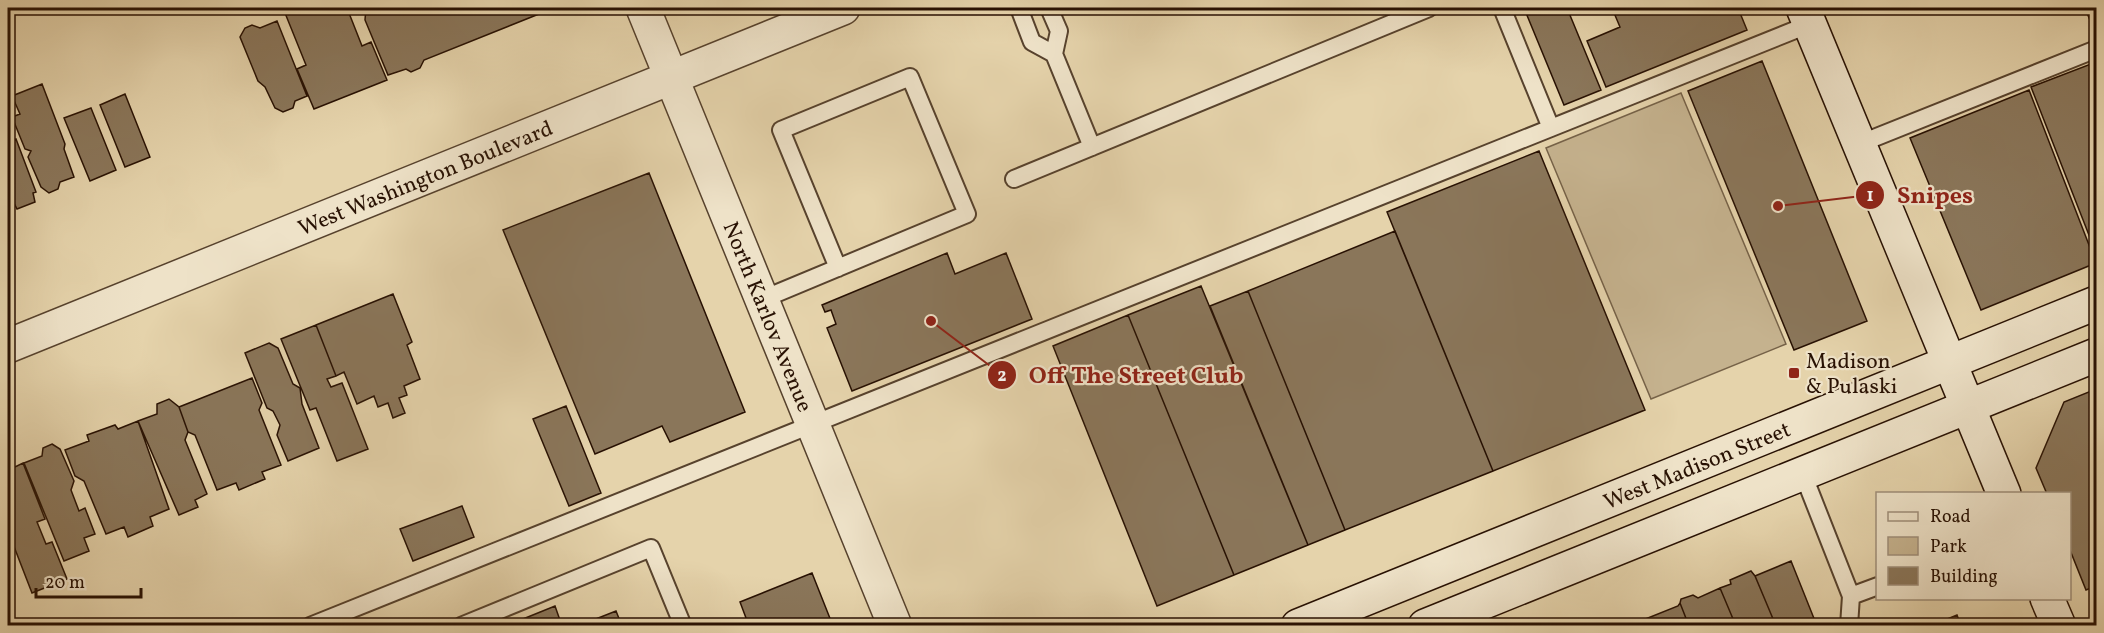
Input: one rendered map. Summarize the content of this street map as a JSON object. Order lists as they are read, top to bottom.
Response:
{
  "streets": {
    "main road": ["West Washington Boulevard", "North Karlov Avenue", "West Madison Street"]
  },
  "crossings": [
    ["West Washington Boulevard", "North Karlov Avenue"]
  ],
  "places": {
    "other": ["Snipes", "Off The Street Club"],
    "transit": ["Madison & Pulaski"]
  },
  "legend": ["Road", "Park", "Building"],
  "scale_bar": "20 m"
}
